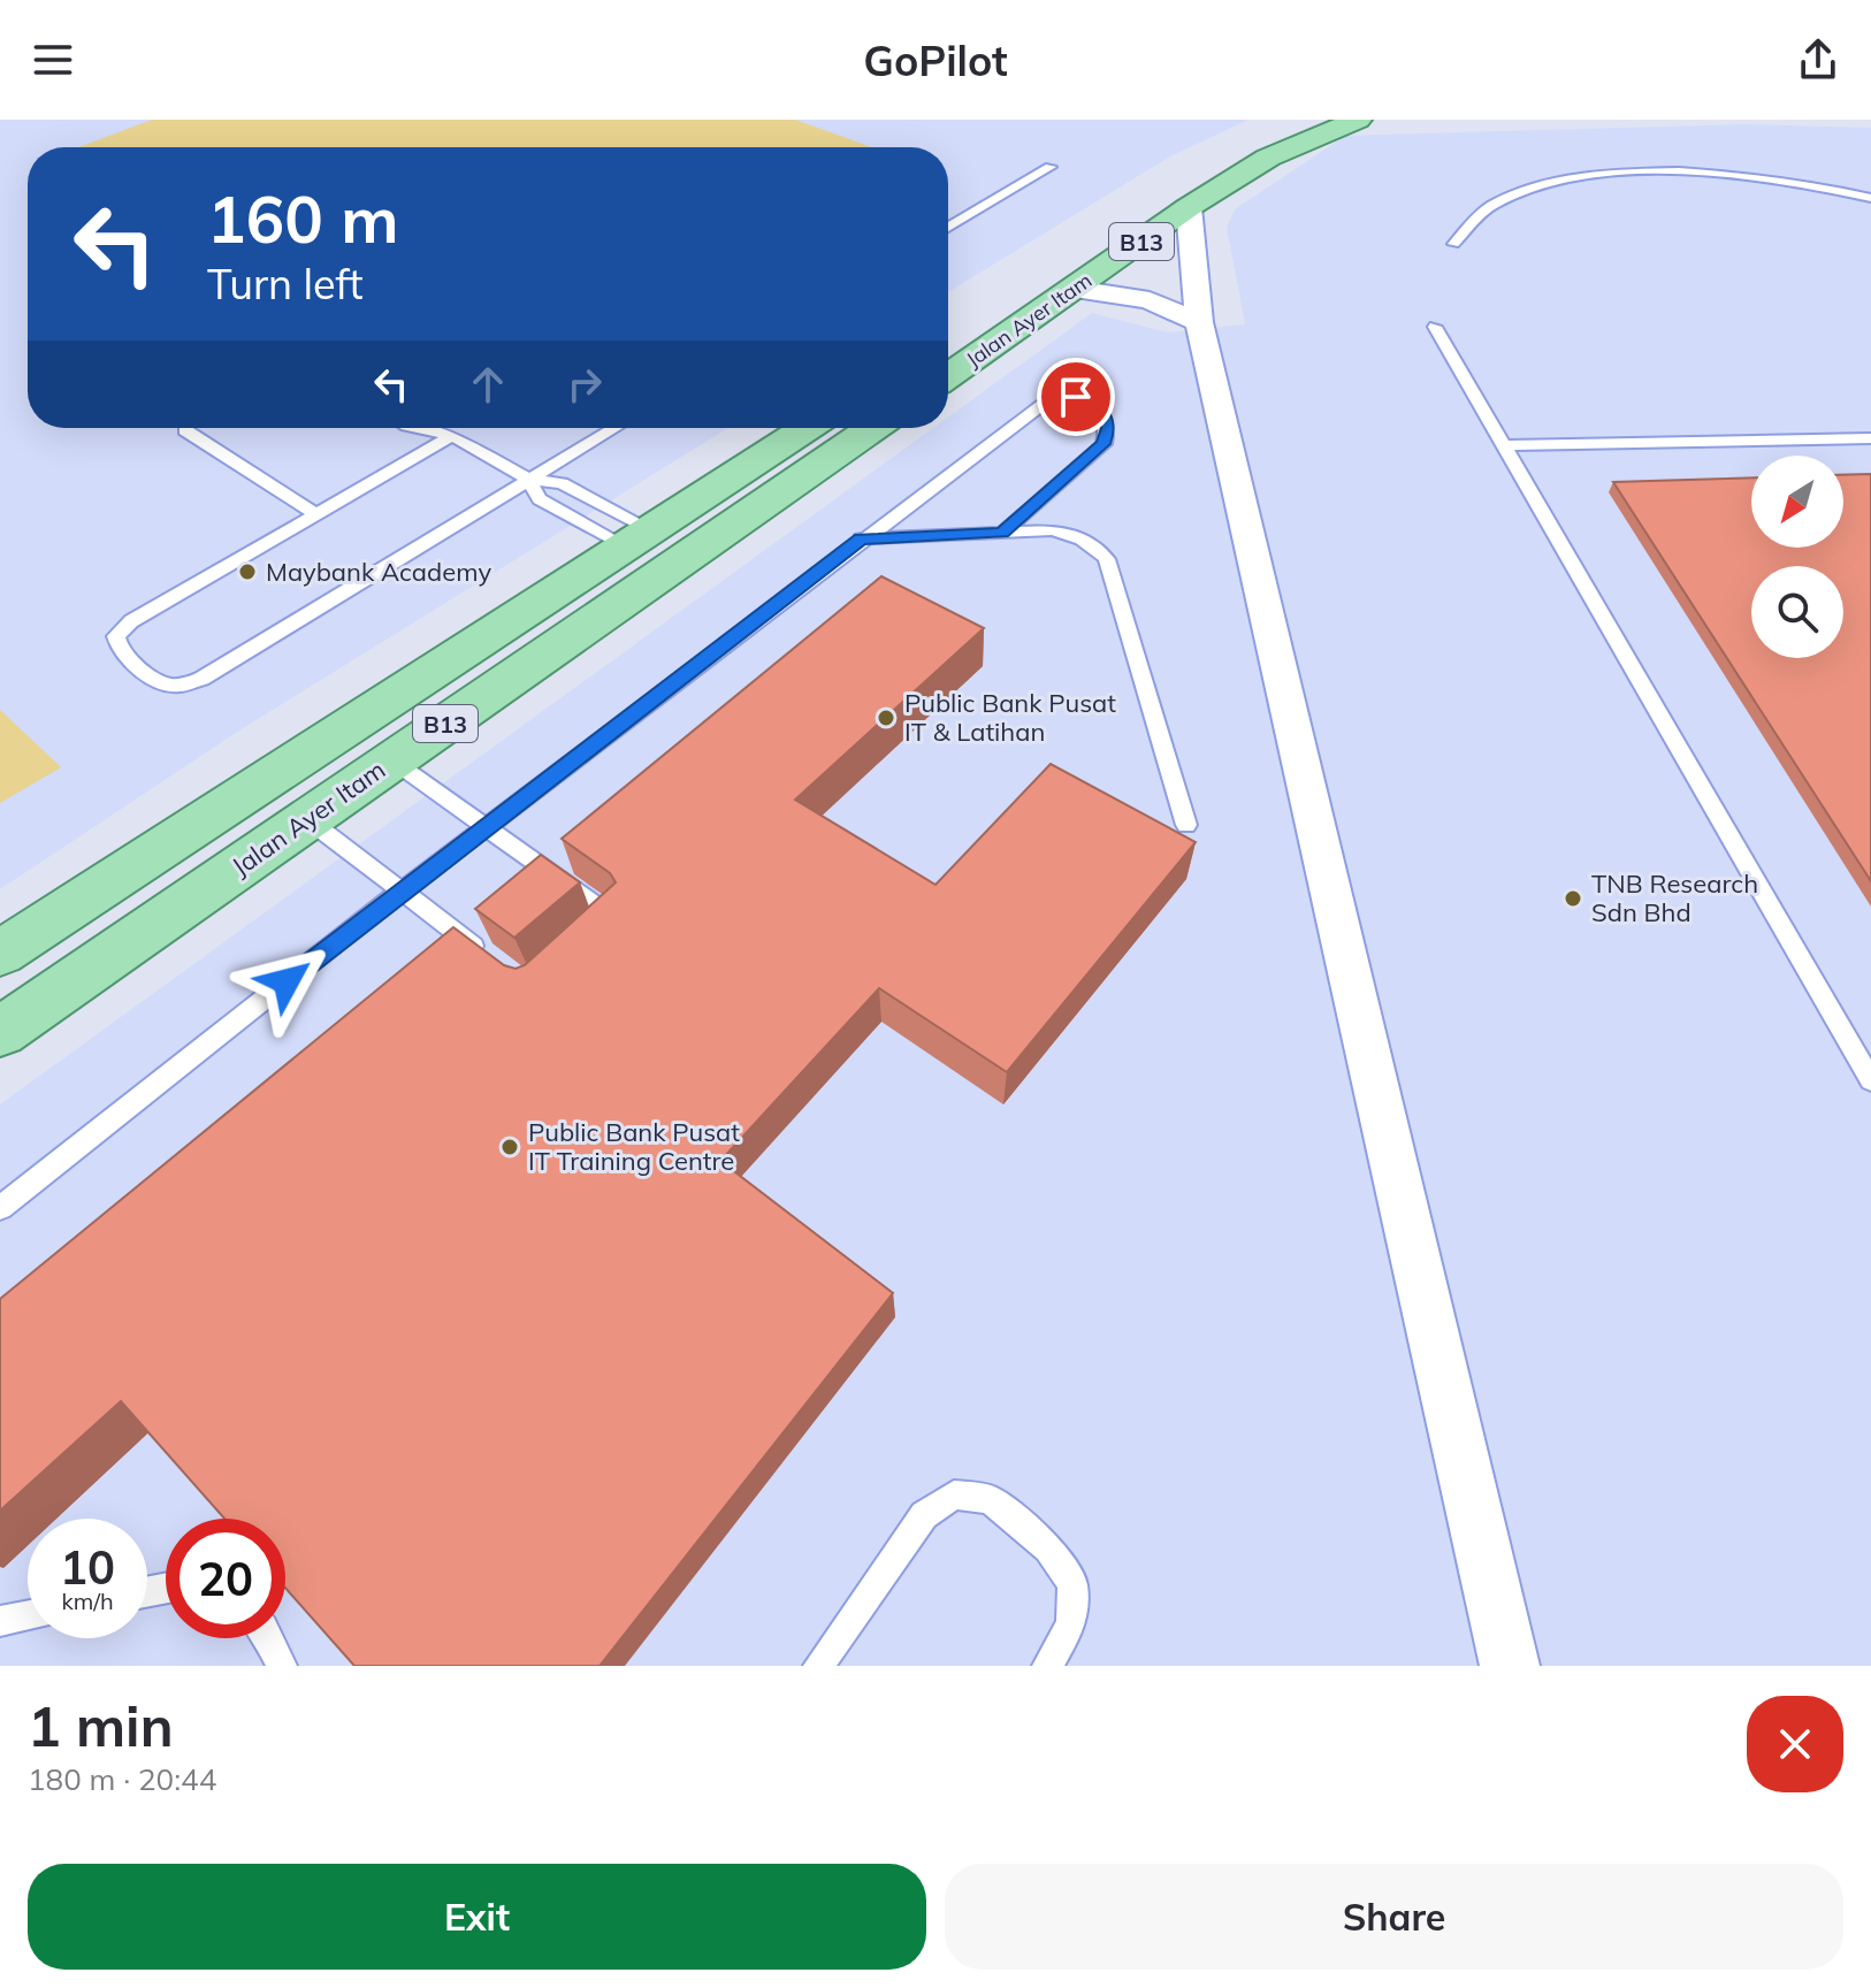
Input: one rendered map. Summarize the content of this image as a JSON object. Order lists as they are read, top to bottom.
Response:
{
  "streets": {
    "main road": ["B13", "Jalan Ayer Itam"]
  },
  "places": [
    "Maybank Academy",
    "Public Bank Pusat IT & Latihan",
    "TNB Research Sdn Bhd",
    "Public Bank Pusat IT Training Centre"
  ],
  "north": "bottom left",
  "page": {
    "header": "GoPilot",
    "turn": ["160 m", "Turn left"],
    "speed": "10 km/h",
    "limit": "20",
    "heading": ["1 min", "180 m · 20:44"],
    "buttons": ["Exit", "Share"]
  }
}
